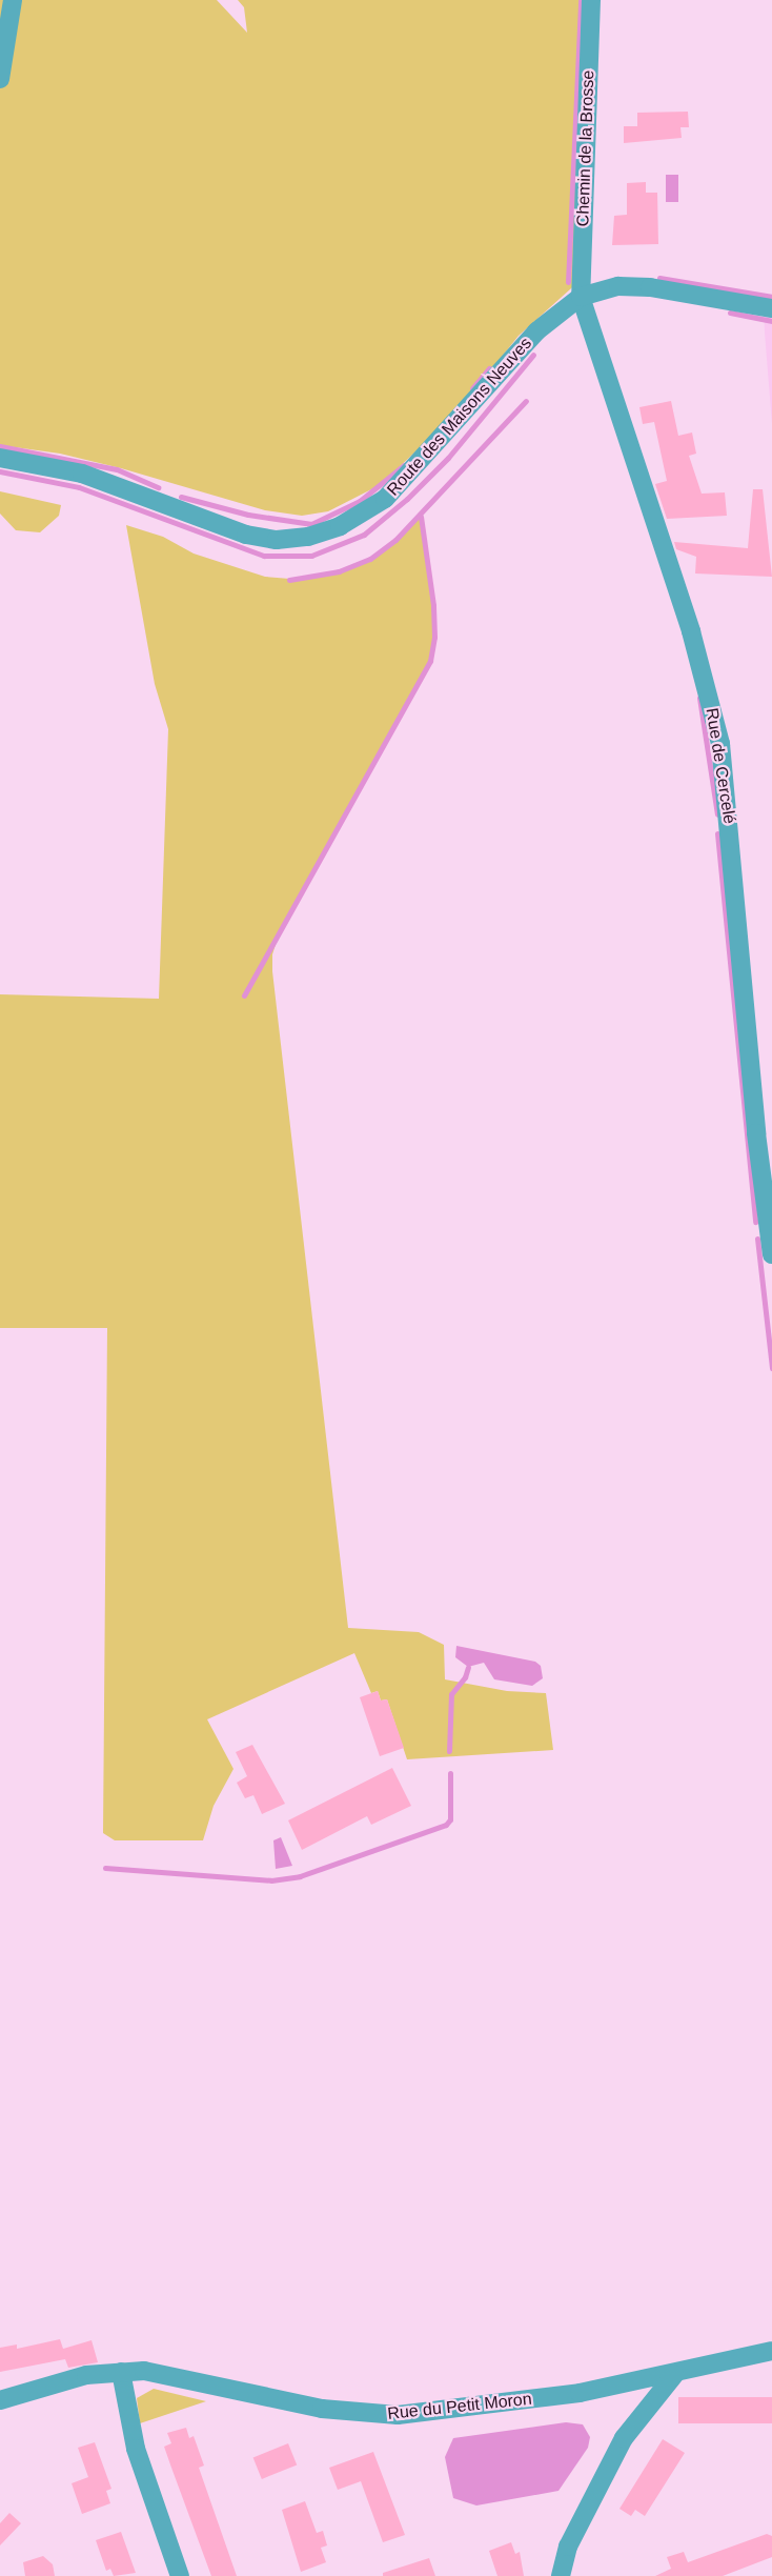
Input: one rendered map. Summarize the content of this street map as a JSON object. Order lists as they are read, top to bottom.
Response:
{
  "streets": {
    "street": [
      "Chemin de la Brosse",
      "Route des Maisons Neuves",
      "Rue de Cercelé",
      "Rue du Petit Moron"
    ]
  },
  "crossings": [
    ["Chemin de la Brosse", "Route des Maisons Neuves"],
    ["Chemin de la Brosse", "Rue de Cercelé"],
    ["Route des Maisons Neuves", "Rue de Cercelé"]
  ]
}
